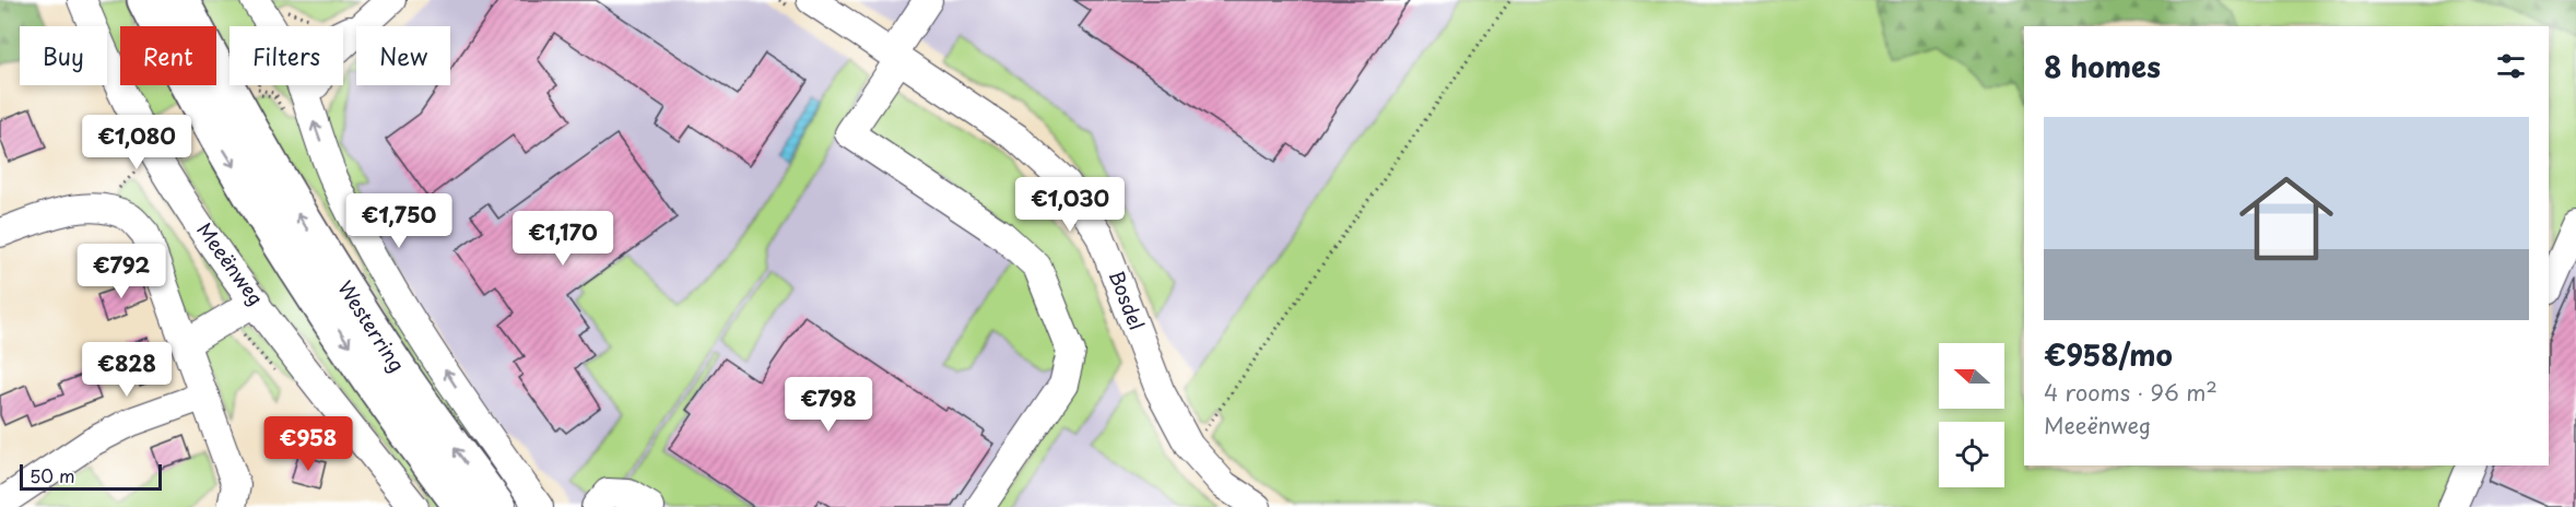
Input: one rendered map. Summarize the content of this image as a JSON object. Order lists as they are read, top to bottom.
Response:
{
  "streets": {
    "highway": ["Westerring"],
    "street": ["Meeënweg", "Bosdel"]
  },
  "scale_bar": "50 m",
  "north": "left",
  "page": {
    "chip": [
      "Buy",
      "Rent",
      "Filters",
      "New"
    ],
    "heading": "8 homes",
    "list": [
      {
        "name": "€958/mo",
        "note": "4 rooms · 96 m² · Meeënweg"
      }
    ],
    "price": [
      "€1,080",
      "€1,030",
      "€1,750",
      "€1,170",
      "€792",
      "€828",
      "€798",
      "€958"
    ],
    "scale": "50 m"
  }
}
